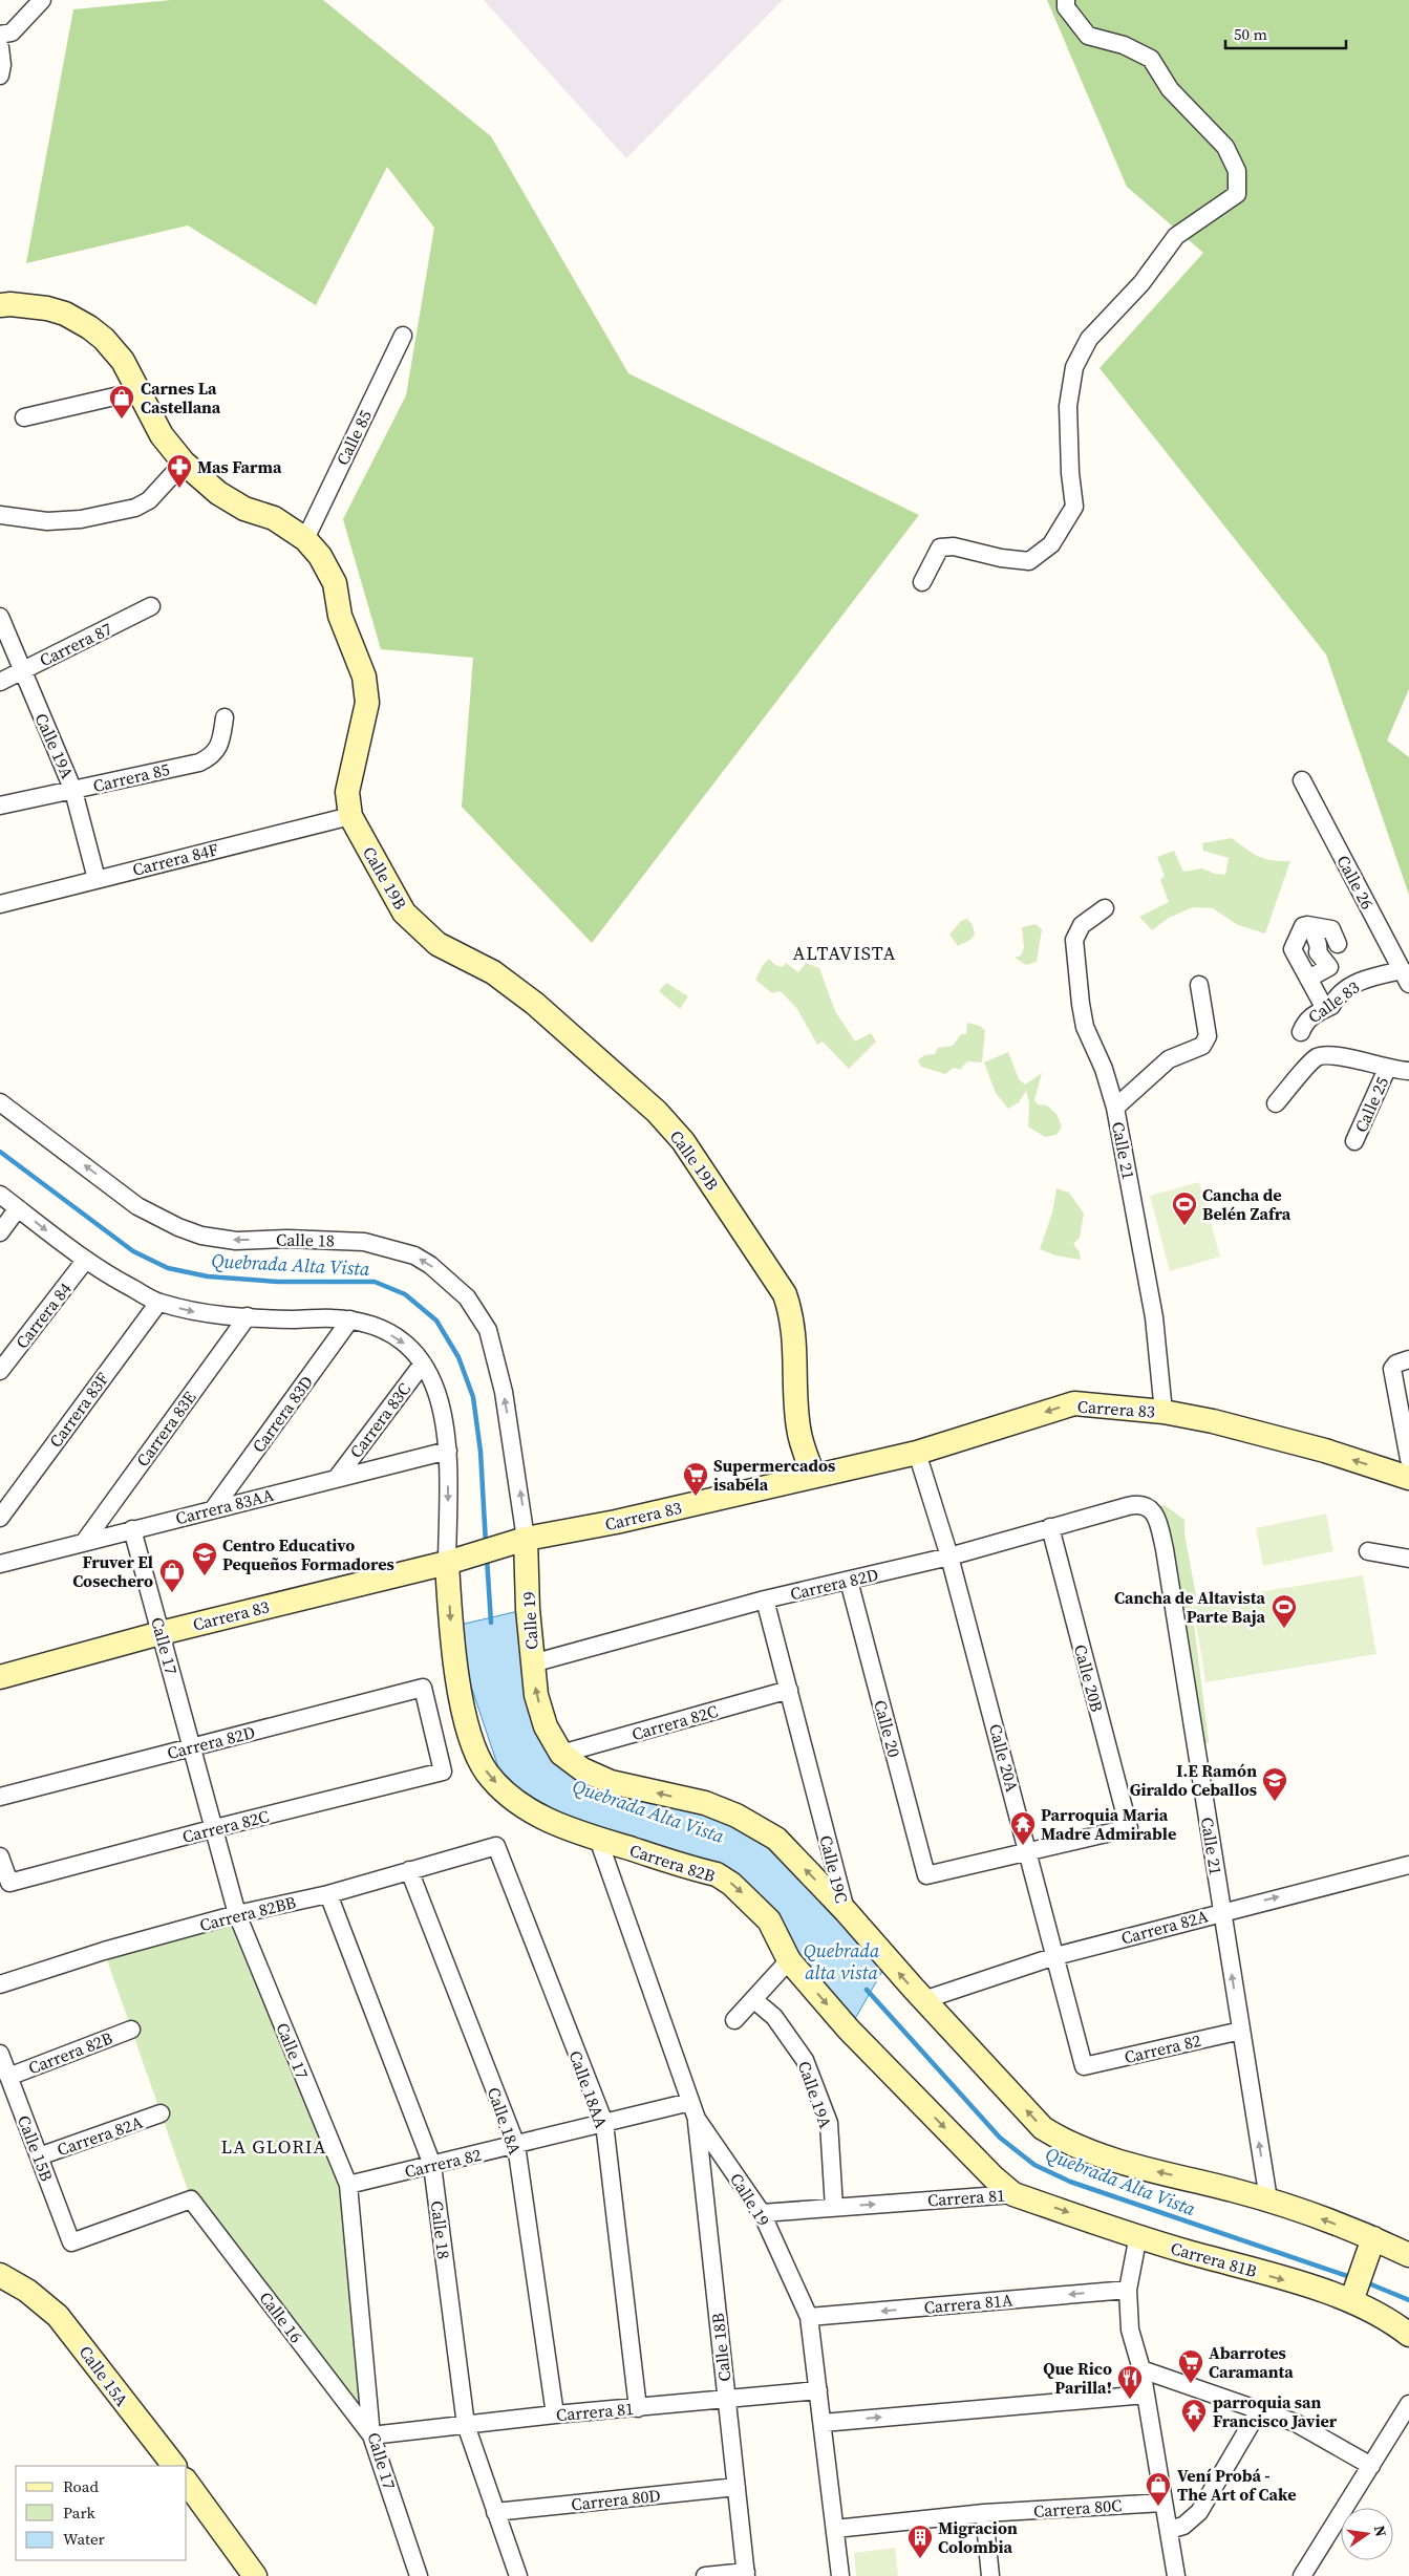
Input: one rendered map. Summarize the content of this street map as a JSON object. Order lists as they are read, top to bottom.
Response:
{
  "streets": {
    "street": [
      "Calle 85",
      "Carrera 87",
      "Calle 19A",
      "Carrera 85",
      "Carrera 84F",
      "Calle 19B",
      "Calle 26",
      "Calle 83",
      "Calle 25",
      "Calle 21",
      "Calle 18",
      "Carrera 84",
      "Carrera 83",
      "Carrera 83F",
      "Carrera 83D",
      "Carrera 83C",
      "Carrera 83E",
      "Carrera 83AA",
      "Carrera 82D",
      "Calle 19",
      "Calle 17",
      "Calle 20B",
      "Carrera 82C",
      "Calle 20",
      "Calle 20A",
      "Carrera 82B",
      "Calle 19C",
      "Carrera 82BB",
      "Carrera 82A",
      "Carrera 82",
      "Calle 18AA",
      "Calle 18A",
      "Calle 15B",
      "Carrera 81",
      "Carrera 81B",
      "Carrera 81A",
      "Calle 16",
      "Calle 18B",
      "Calle 15A",
      "Carrera 80D",
      "Carrera 80C"
    ]
  },
  "crossings": [
    ["Calle 85", "Calle 19B"],
    ["Carrera 87", "Calle 19A"],
    ["Calle 19A", "Carrera 85"],
    ["Calle 19A", "Carrera 84F"],
    ["Calle 19A", "Carrera 81"],
    ["Carrera 84F", "Calle 19B"],
    ["Calle 19B", "Carrera 83"],
    ["Calle 26", "Calle 83"],
    ["Calle 21", "Carrera 83"],
    ["Calle 21", "Carrera 82D"],
    ["Calle 21", "Calle 19C"],
    ["Calle 21", "Carrera 82A"],
    ["Calle 21", "Carrera 82"],
    ["Calle 18", "Calle 19"],
    ["Calle 18", "Carrera 82BB"],
    ["Calle 18", "Carrera 82"],
    ["Calle 18", "Carrera 81"],
    ["Calle 18", "Carrera 80D"],
    ["Carrera 83", "Calle 19"],
    ["Carrera 83", "Calle 17"],
    ["Carrera 83", "Calle 20A"],
    ["Carrera 83", "Carrera 82B"],
    ["Carrera 83D", "Carrera 83AA"],
    ["Carrera 83C", "Carrera 83AA"],
    ["Carrera 83E", "Carrera 83AA"],
    ["Carrera 83AA", "Calle 17"],
    ["Carrera 82D", "Calle 19"],
    ["Carrera 82D", "Calle 17"],
    ["Carrera 82D", "Calle 20B"],
    ["Carrera 82D", "Carrera 82C"],
    ["Carrera 82D", "Calle 20"],
    ["Carrera 82D", "Calle 20A"],
    ["Carrera 82D", "Calle 19C"],
    ["Calle 19", "Carrera 82C"],
    ["Calle 19", "Carrera 82B"],
    ["Calle 19", "Calle 19C"],
    ["Calle 19", "Carrera 82"],
    ["Calle 19", "Carrera 81"],
    ["Calle 19", "Carrera 81A"],
    ["Calle 19", "Calle 18B"],
    ["Calle 19", "Carrera 80C"],
    ["Calle 17", "Carrera 82C"],
    ["Calle 17", "Carrera 82BB"],
    ["Calle 17", "Carrera 82"],
    ["Calle 17", "Carrera 81"],
    ["Calle 17", "Calle 16"],
    ["Calle 20B", "Calle 20"],
    ["Calle 20B", "Calle 20A"],
    ["Carrera 82C", "Calle 19C"],
    ["Calle 20", "Calle 20A"],
    ["Calle 20A", "Carrera 82A"],
    ["Calle 20A", "Carrera 82"],
    ["Carrera 82B", "Calle 15B"],
    ["Calle 19C", "Carrera 82A"],
    ["Carrera 82BB", "Calle 18AA"],
    ["Carrera 82BB", "Calle 18A"],
    ["Carrera 82A", "Calle 15B"],
    ["Carrera 82", "Calle 18AA"],
    ["Carrera 82", "Calle 18A"],
    ["Calle 18AA", "Carrera 81"],
    ["Calle 18A", "Carrera 81"],
    ["Calle 15B", "Calle 16"],
    ["Carrera 81", "Carrera 81B"],
    ["Carrera 81", "Calle 16"],
    ["Carrera 81", "Calle 18B"],
    ["Calle 18B", "Carrera 80D"]
  ],
  "one_way": ["Carrera 82B"],
  "districts": ["ALTAVISTA", "LA GLORIA"],
  "water": ["Quebrada Alta Vista", "Quebrada alta vista"],
  "places": {
    "shop": ["Carnes La Castellana", "Fruver El Cosechero", "Vení Probá - The Art of Cake"],
    "pharmacy": ["Mas Farma"],
    "sports": ["Cancha de Belén Zafra", "Cancha de Altavista Parte Baja"],
    "supermarket": ["Supermercados isabela", "Abarrotes Caramanta"],
    "school or university": ["Centro Educativo Pequeños Formadores", "I.E Ramón Giraldo Ceballos"],
    "temple": ["Parroquia Maria Madre Admirable", "parroquia san Francisco Javier"],
    "restaurant": ["Que Rico Parilla!"],
    "building": ["Migracion Colombia"]
  },
  "legend": ["Road", "Park", "Water"],
  "scale_bar": "50 m",
  "north": "right"
}
